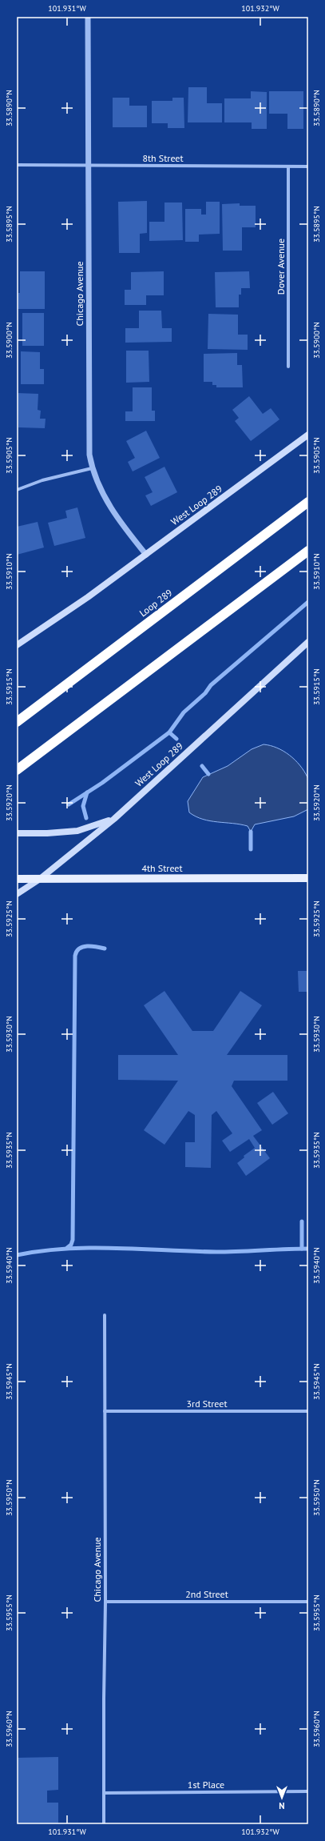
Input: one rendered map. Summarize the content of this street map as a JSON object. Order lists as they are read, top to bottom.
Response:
{
  "streets": {
    "highway": ["Loop 289"],
    "main road": ["West Loop 289", "4th Street"],
    "street": [
      "8th Street",
      "Dover Avenue",
      "Chicago Avenue",
      "3rd Street",
      "2nd Street",
      "1st Place"
    ]
  },
  "crossings": [
    ["8th Street", "Dover Avenue"],
    ["8th Street", "Chicago Avenue"],
    ["Chicago Avenue", "West Loop 289"],
    ["Chicago Avenue", "3rd Street"],
    ["Chicago Avenue", "2nd Street"],
    ["Chicago Avenue", "1st Place"],
    ["West Loop 289", "4th Street"]
  ],
  "north": "bottom",
  "coordinates": [
    "101.931°W",
    "101.932°W",
    "33.5890°N",
    "33.5895°N",
    "33.5900°N",
    "33.5905°N",
    "33.5910°N",
    "33.5915°N",
    "33.5920°N",
    "33.5925°N",
    "33.5930°N",
    "33.5935°N",
    "33.5940°N",
    "33.5945°N",
    "33.5950°N",
    "33.5955°N",
    "33.5960°N"
  ]
}
